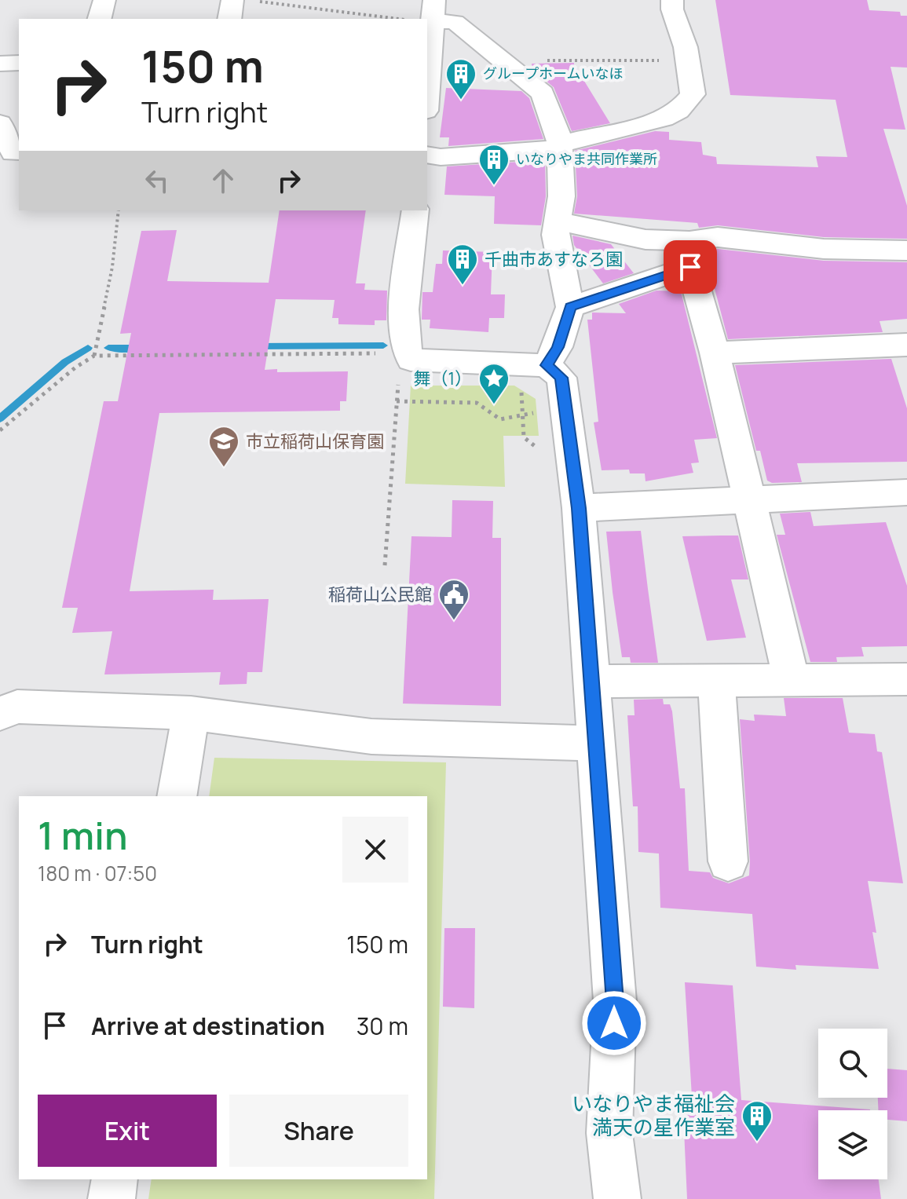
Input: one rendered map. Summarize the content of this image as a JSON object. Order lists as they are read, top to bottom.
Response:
{
  "places": {
    "building": [
      "グループホームいなほ",
      "いなりやま共同作業所",
      "千曲市あすなろ園",
      "いなりやま福祉会 満天の星作業室"
    ],
    "place": ["舞（1）"],
    "school or university": ["市立稲荷山保育園"],
    "public building": ["稲荷山公民館"]
  },
  "page": {
    "turn": ["150 m", "Turn right"],
    "heading": ["1 min", "180 m · 07:50"],
    "list": [
      {
        "name": "Turn right",
        "value": "150 m"
      },
      {
        "name": "Arrive at destination",
        "value": "30 m"
      }
    ],
    "buttons": ["Exit", "Share"]
  }
}
